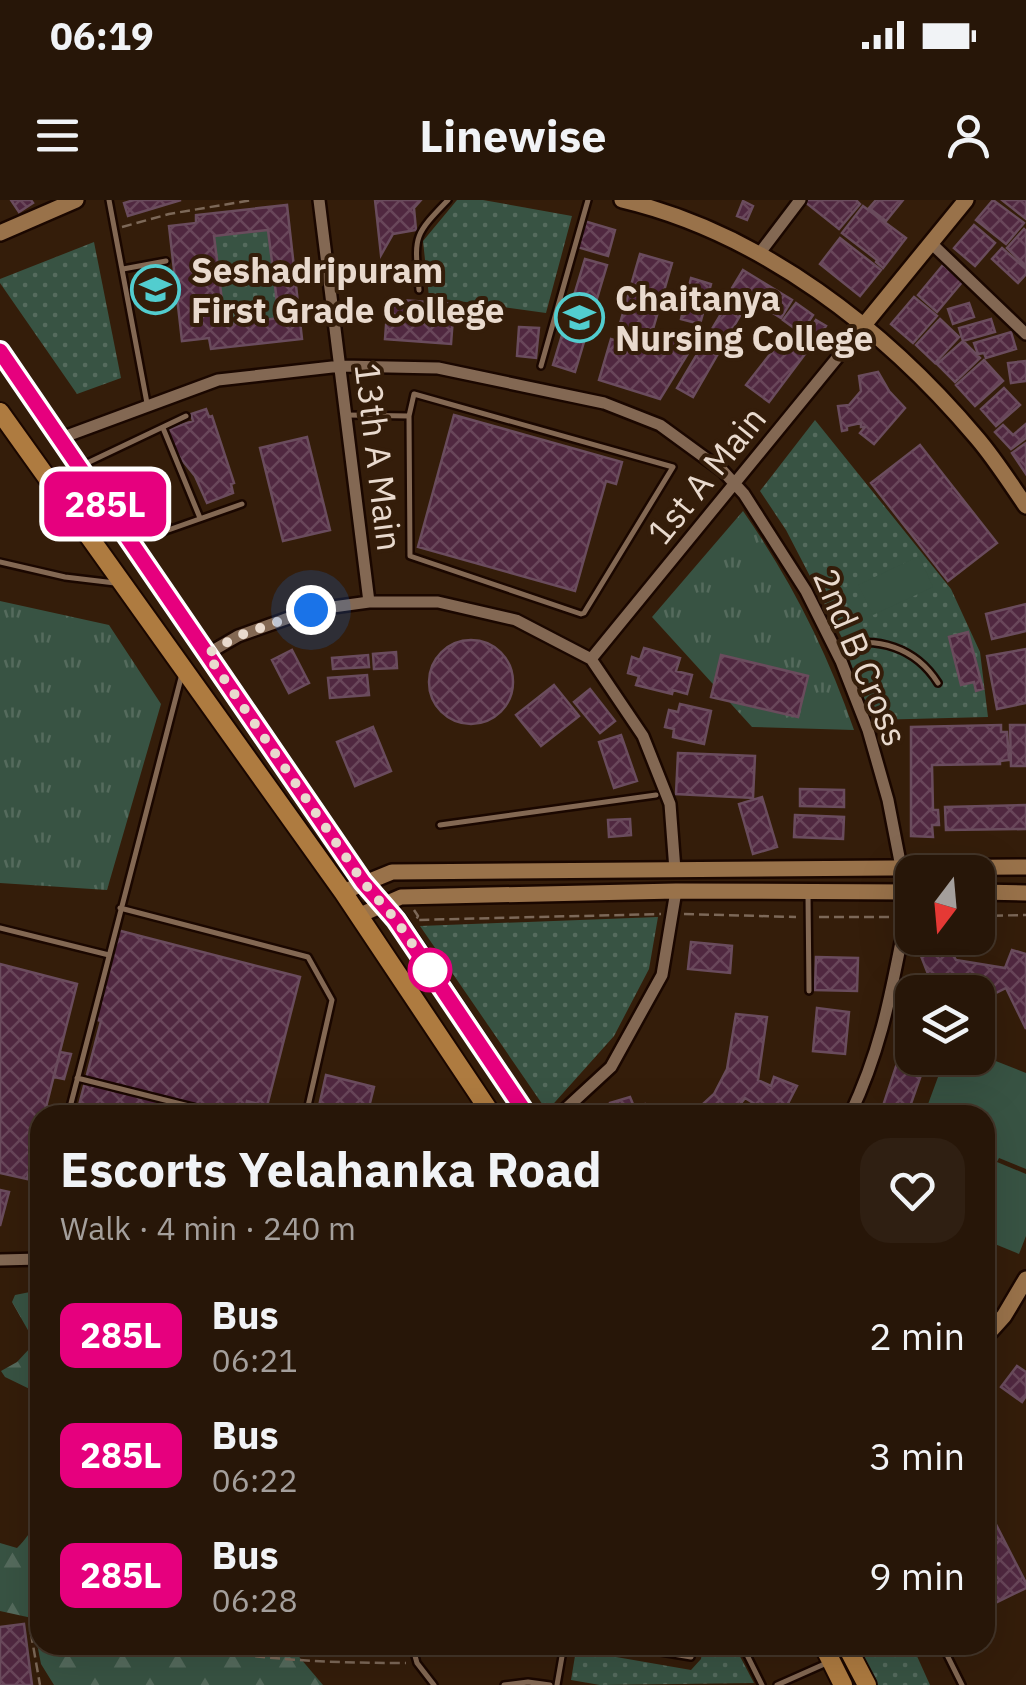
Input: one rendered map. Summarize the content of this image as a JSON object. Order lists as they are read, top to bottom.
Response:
{
  "streets": {
    "street": ["13th A Main", "1st A Main", "2nd B Cross"]
  },
  "crossings": [
    ["13th A Main", "2nd B Cross"],
    ["1st A Main", "2nd B Cross"]
  ],
  "places": {
    "school or university": ["Seshadripuram First Grade College", "Chaitanya Nursing College"]
  },
  "lines": ["bus line 285L"],
  "north": "bottom",
  "page": {
    "status": "06:19",
    "header": "Linewise",
    "on_map": "285L",
    "heading": ["Escorts Yelahanka Road", "Walk · 4 min · 240 m"],
    "list": [
      {
        "mark": "285L",
        "name": "Bus",
        "note": "06:21",
        "value": "2 min"
      },
      {
        "mark": "285L",
        "name": "Bus",
        "note": "06:22",
        "value": "3 min"
      },
      {
        "mark": "285L",
        "name": "Bus",
        "note": "06:28",
        "value": "9 min"
      }
    ]
  }
}
